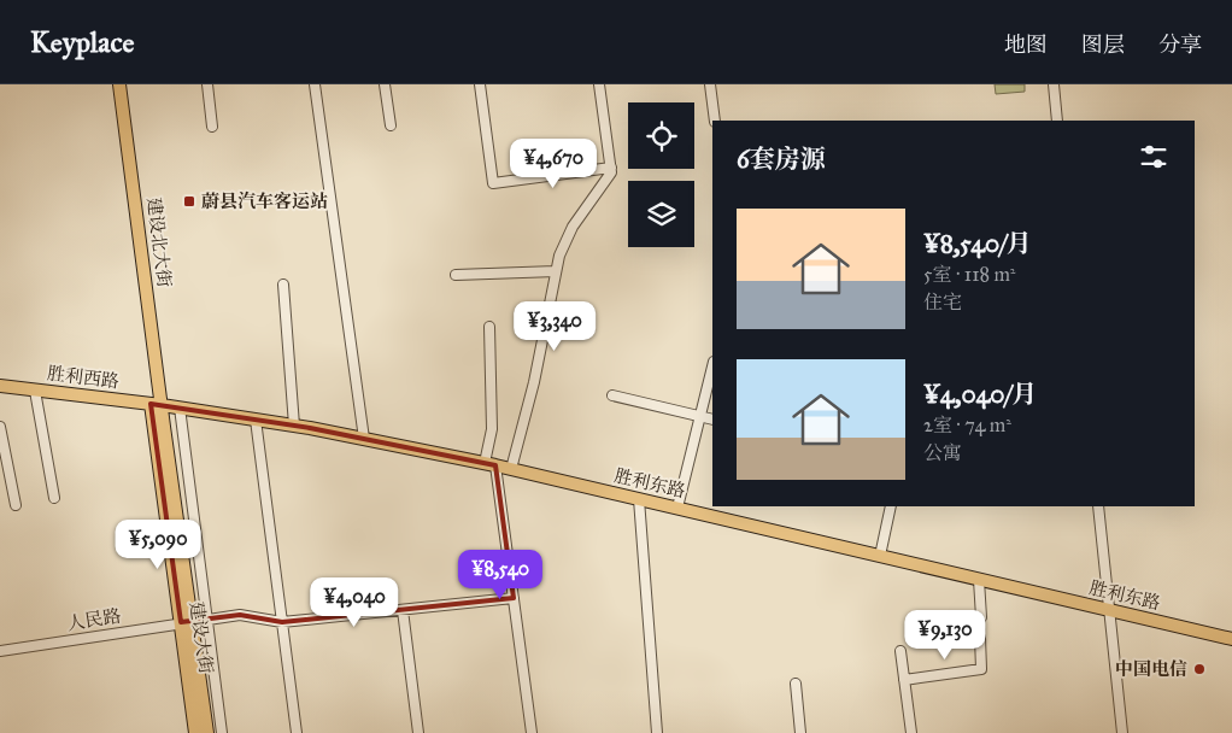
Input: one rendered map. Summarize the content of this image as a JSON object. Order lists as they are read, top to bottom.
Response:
{
  "streets": {
    "main road": [
      "建设北大街",
      "胜利西路",
      "胜利东路",
      "建设大街"
    ],
    "street": ["人民路"]
  },
  "crossings": [
    ["建设北大街", "胜利西路"],
    ["建设北大街", "胜利东路"],
    ["建设北大街", "建设大街"],
    ["胜利西路", "胜利东路"],
    ["胜利西路", "建设大街"],
    ["胜利东路", "建设大街"],
    ["人民路", "建设大街"]
  ],
  "places": {
    "transit": ["蔚县汽车客运站"],
    "other": ["中国电信"]
  },
  "page": {
    "header": "Keyplace",
    "nav": ["地图", "图层", "分享"],
    "heading": "6套房源",
    "price": [
      "¥4,670",
      "¥3,340",
      "¥5,090",
      "¥8,540",
      "¥4,040",
      "¥9,130"
    ],
    "list": [
      {
        "name": "¥8,540/月",
        "note": "5室 · 118 m² · 住宅"
      },
      {
        "name": "¥4,040/月",
        "note": "2室 · 74 m² · 公寓"
      }
    ]
  }
}
